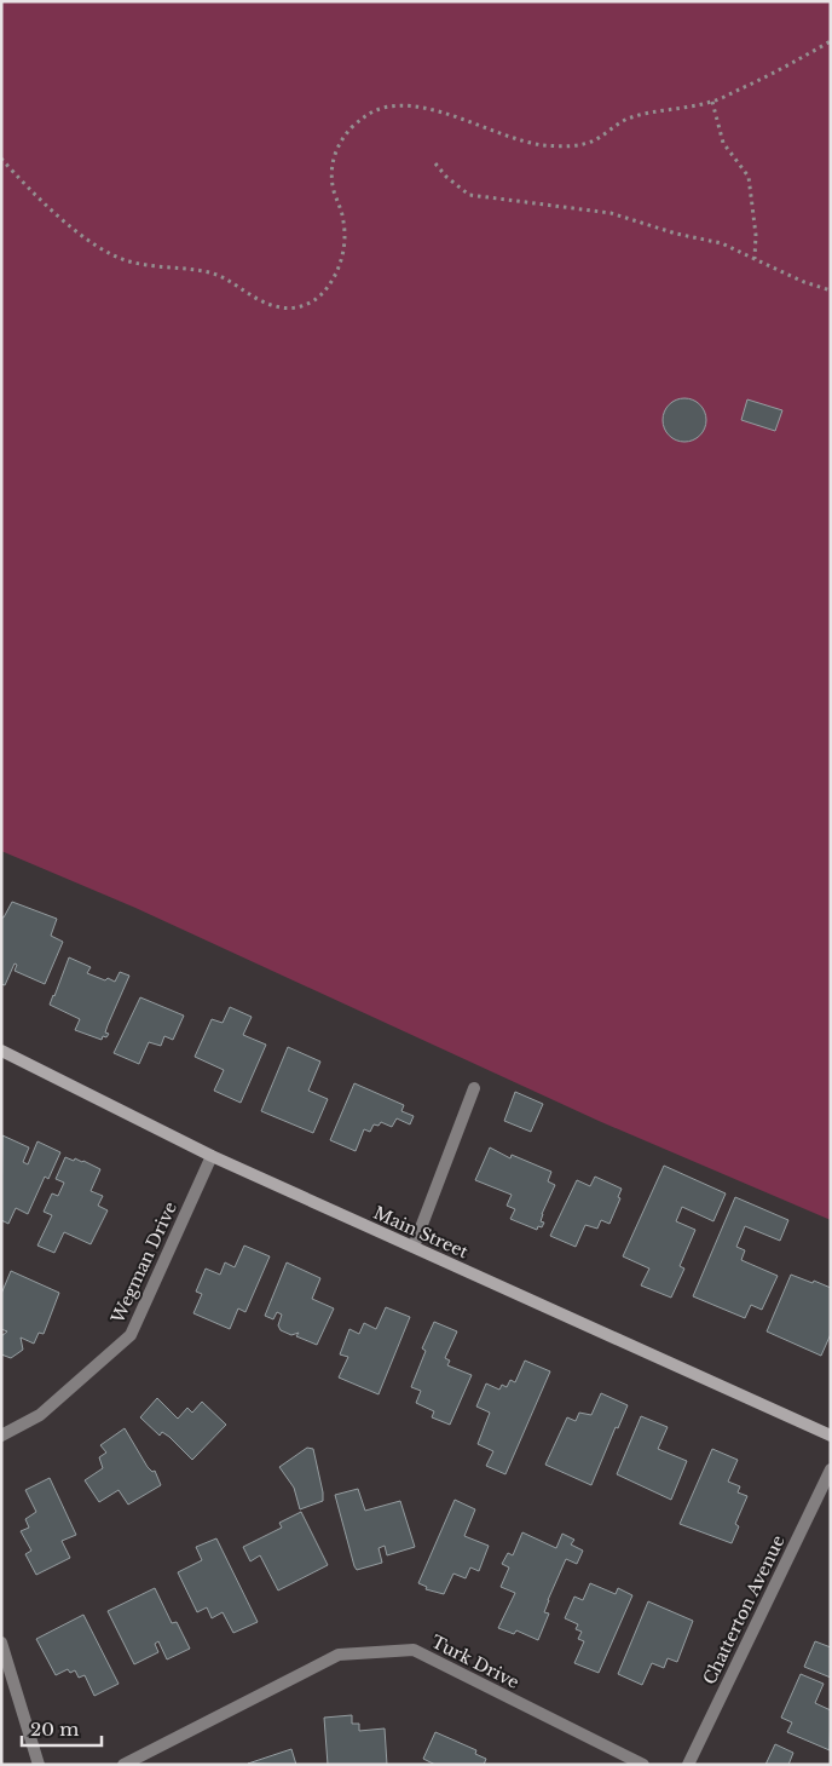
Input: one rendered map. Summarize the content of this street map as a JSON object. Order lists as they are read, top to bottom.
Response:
{
  "streets": {
    "street": [
      "Main Street",
      "Wegman Drive",
      "Chatterton Avenue",
      "Turk Drive"
    ]
  },
  "crossings": [
    ["Main Street", "Wegman Drive"]
  ],
  "scale_bar": "20 m"
}
